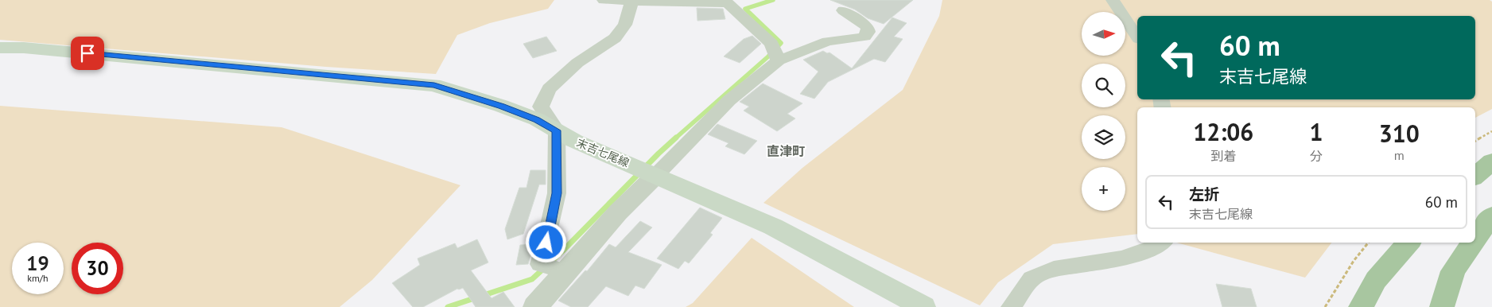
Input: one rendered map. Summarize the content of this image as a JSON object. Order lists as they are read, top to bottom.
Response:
{
  "streets": {
    "main road": ["末吉七尾線"]
  },
  "districts": ["直津町"],
  "north": "right",
  "page": {
    "map_buttons": "+",
    "turn": ["60 m", "末吉七尾線"],
    "eta": [
      "12:06",
      "到着",
      "1",
      "分",
      "310",
      "m"
    ],
    "list": [
      {
        "name": "左折",
        "note": "末吉七尾線",
        "value": "60 m"
      }
    ],
    "speed": "19 km/h",
    "limit": "30"
  }
}
